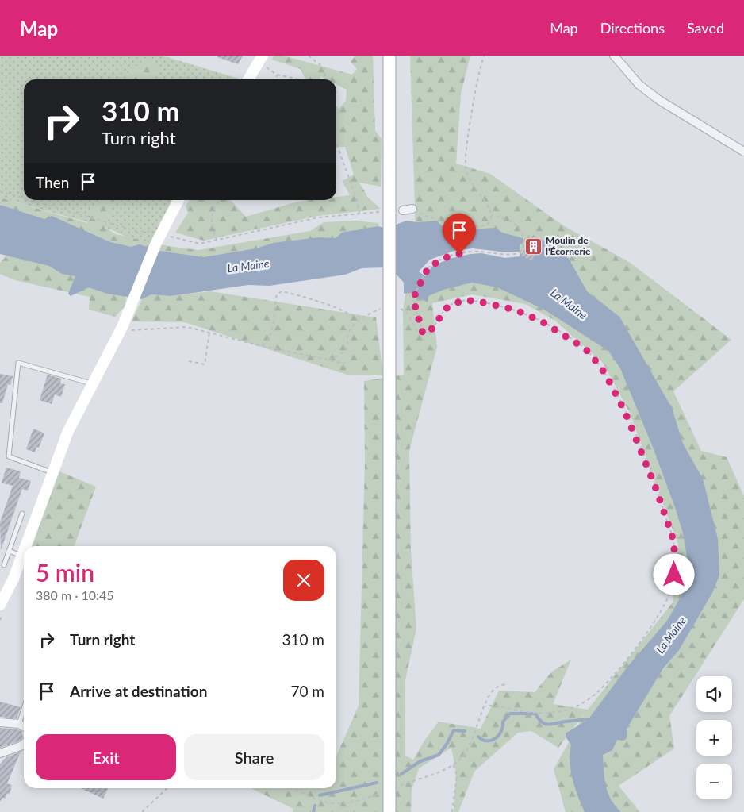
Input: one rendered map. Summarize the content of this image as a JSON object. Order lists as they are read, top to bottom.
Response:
{
  "water": ["La Maine"],
  "places": {
    "building": ["Moulin de l'Écornerie"]
  },
  "page": {
    "header": "Map",
    "nav": ["Map", "Directions", "Saved"],
    "turn": ["310 m", "Turn right"],
    "then": "Then",
    "heading": ["5 min", "380 m · 10:45"],
    "list": [
      {
        "name": "Turn right",
        "value": "310 m"
      },
      {
        "name": "Arrive at destination",
        "value": "70 m"
      }
    ],
    "map_buttons": ["+", "−"],
    "buttons": ["Exit", "Share"]
  }
}
